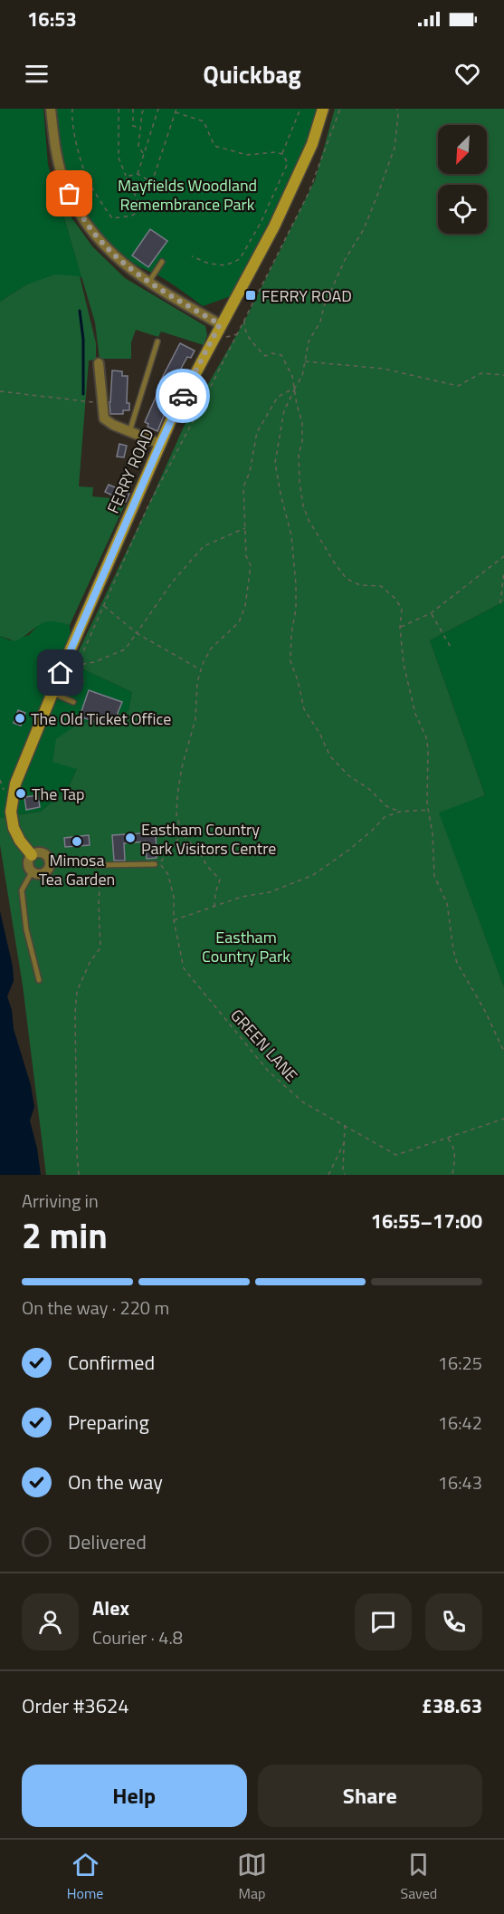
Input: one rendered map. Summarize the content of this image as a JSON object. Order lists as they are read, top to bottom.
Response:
{
  "streets": {
    "street": ["FERRY ROAD"],
    "path": ["GREEN LANE"]
  },
  "parks": ["Mayfields Woodland Remembrance Park", "Eastham Country Park"],
  "places": {
    "transit": ["FERRY ROAD"],
    "other": [
      "The Old Ticket Office",
      "The Tap",
      "Eastham Country Park Visitors Centre",
      "Mimosa Tea Garden"
    ]
  },
  "north": "bottom left",
  "page": {
    "status": "16:53",
    "header": "Quickbag",
    "heading": ["2 min", "Arriving in", "16:55–17:00"],
    "panel": [
      "Alex",
      "Courier · 4.8",
      "Order #3624",
      "£38.63"
    ],
    "bar": "On the way · 220 m",
    "list": [
      ["Confirmed", "16:25"],
      ["Preparing", "16:42"],
      ["On the way", "16:43"],
      "Delivered"
    ],
    "buttons": ["Help", "Share"],
    "tabs": ["Home", "Map", "Saved"]
  }
}
